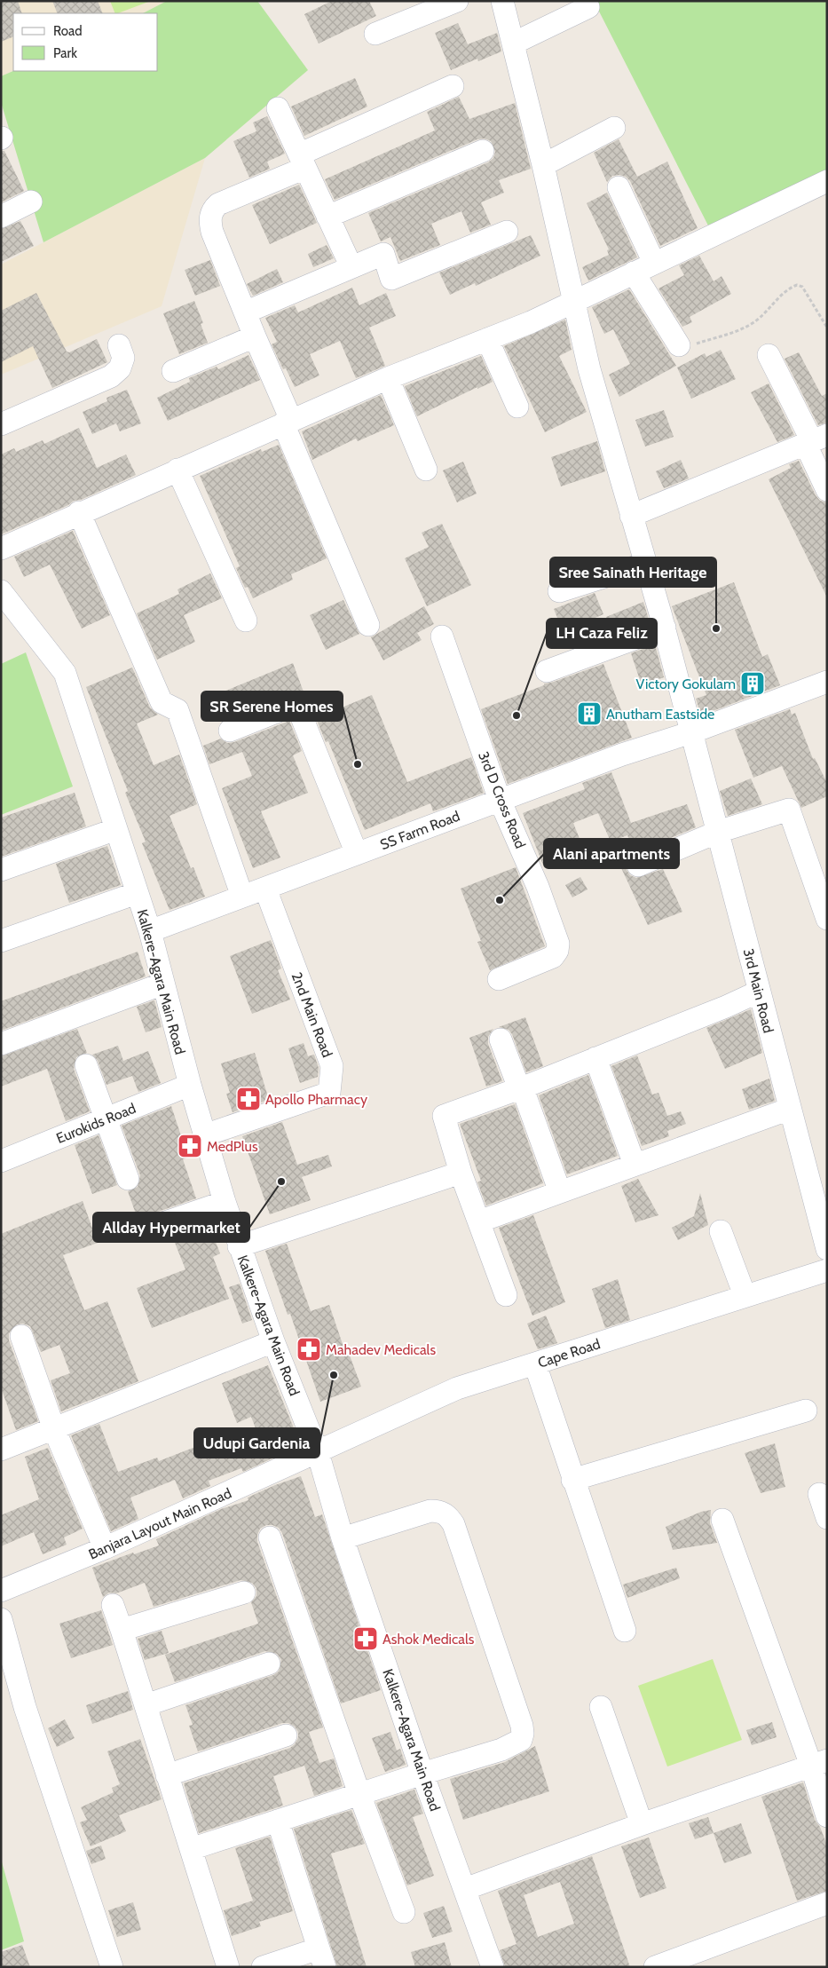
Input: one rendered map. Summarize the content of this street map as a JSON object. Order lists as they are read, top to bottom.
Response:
{
  "streets": {
    "street": [
      "3rd D Cross Road",
      "SS Farm Road",
      "Kalkere-Agara Main Road",
      "3rd Main Road",
      "2nd Main Road",
      "Eurokids Road",
      "Cape Road",
      "Banjara Layout Main Road"
    ]
  },
  "crossings": [
    ["3rd D Cross Road", "SS Farm Road"],
    ["SS Farm Road", "Kalkere-Agara Main Road"],
    ["SS Farm Road", "3rd Main Road"],
    ["SS Farm Road", "2nd Main Road"],
    ["Kalkere-Agara Main Road", "2nd Main Road"],
    ["Kalkere-Agara Main Road", "Eurokids Road"],
    ["Kalkere-Agara Main Road", "Cape Road"],
    ["Kalkere-Agara Main Road", "Banjara Layout Main Road"],
    ["Cape Road", "Banjara Layout Main Road"]
  ],
  "places": {
    "other": [
      "Sree Sainath Heritage",
      "LH Caza Feliz",
      "SR Serene Homes",
      "Alani apartments",
      "Allday Hypermarket",
      "Udupi Gardenia"
    ],
    "building": ["Victory Gokulam", "Anutham Eastside"],
    "pharmacy": [
      "Apollo Pharmacy",
      "MedPlus",
      "Mahadev Medicals",
      "Ashok Medicals"
    ]
  },
  "legend": ["Road", "Park"]
}
